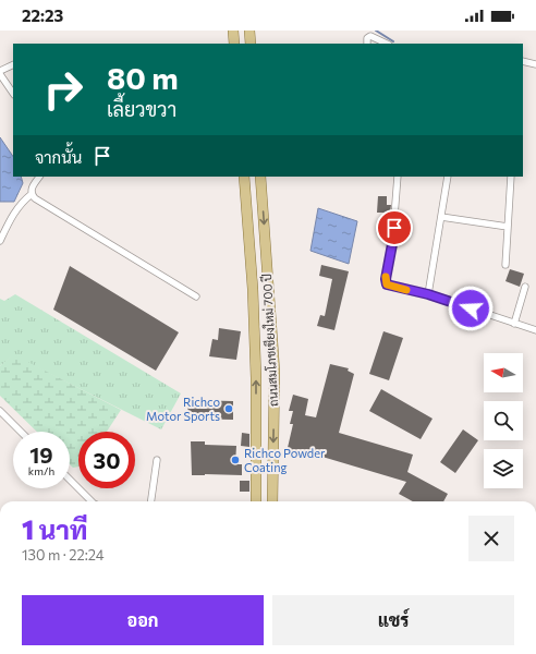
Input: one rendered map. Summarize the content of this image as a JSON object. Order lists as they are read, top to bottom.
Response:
{
  "streets": {
    "main road": ["ถนนสมโภชเชียงใหม่ 700 ปี"]
  },
  "places": ["Richco Motor Sports", "Richco Powder Coating"],
  "north": "left",
  "page": {
    "status": "22:23",
    "turn": ["80 m", "เลี้ยวขวา"],
    "then": "จากนั้น",
    "speed": "19 km/h",
    "limit": "30",
    "heading": ["1 นาที", "130 m · 22:24"],
    "buttons": ["ออก", "แชร์"]
  }
}
